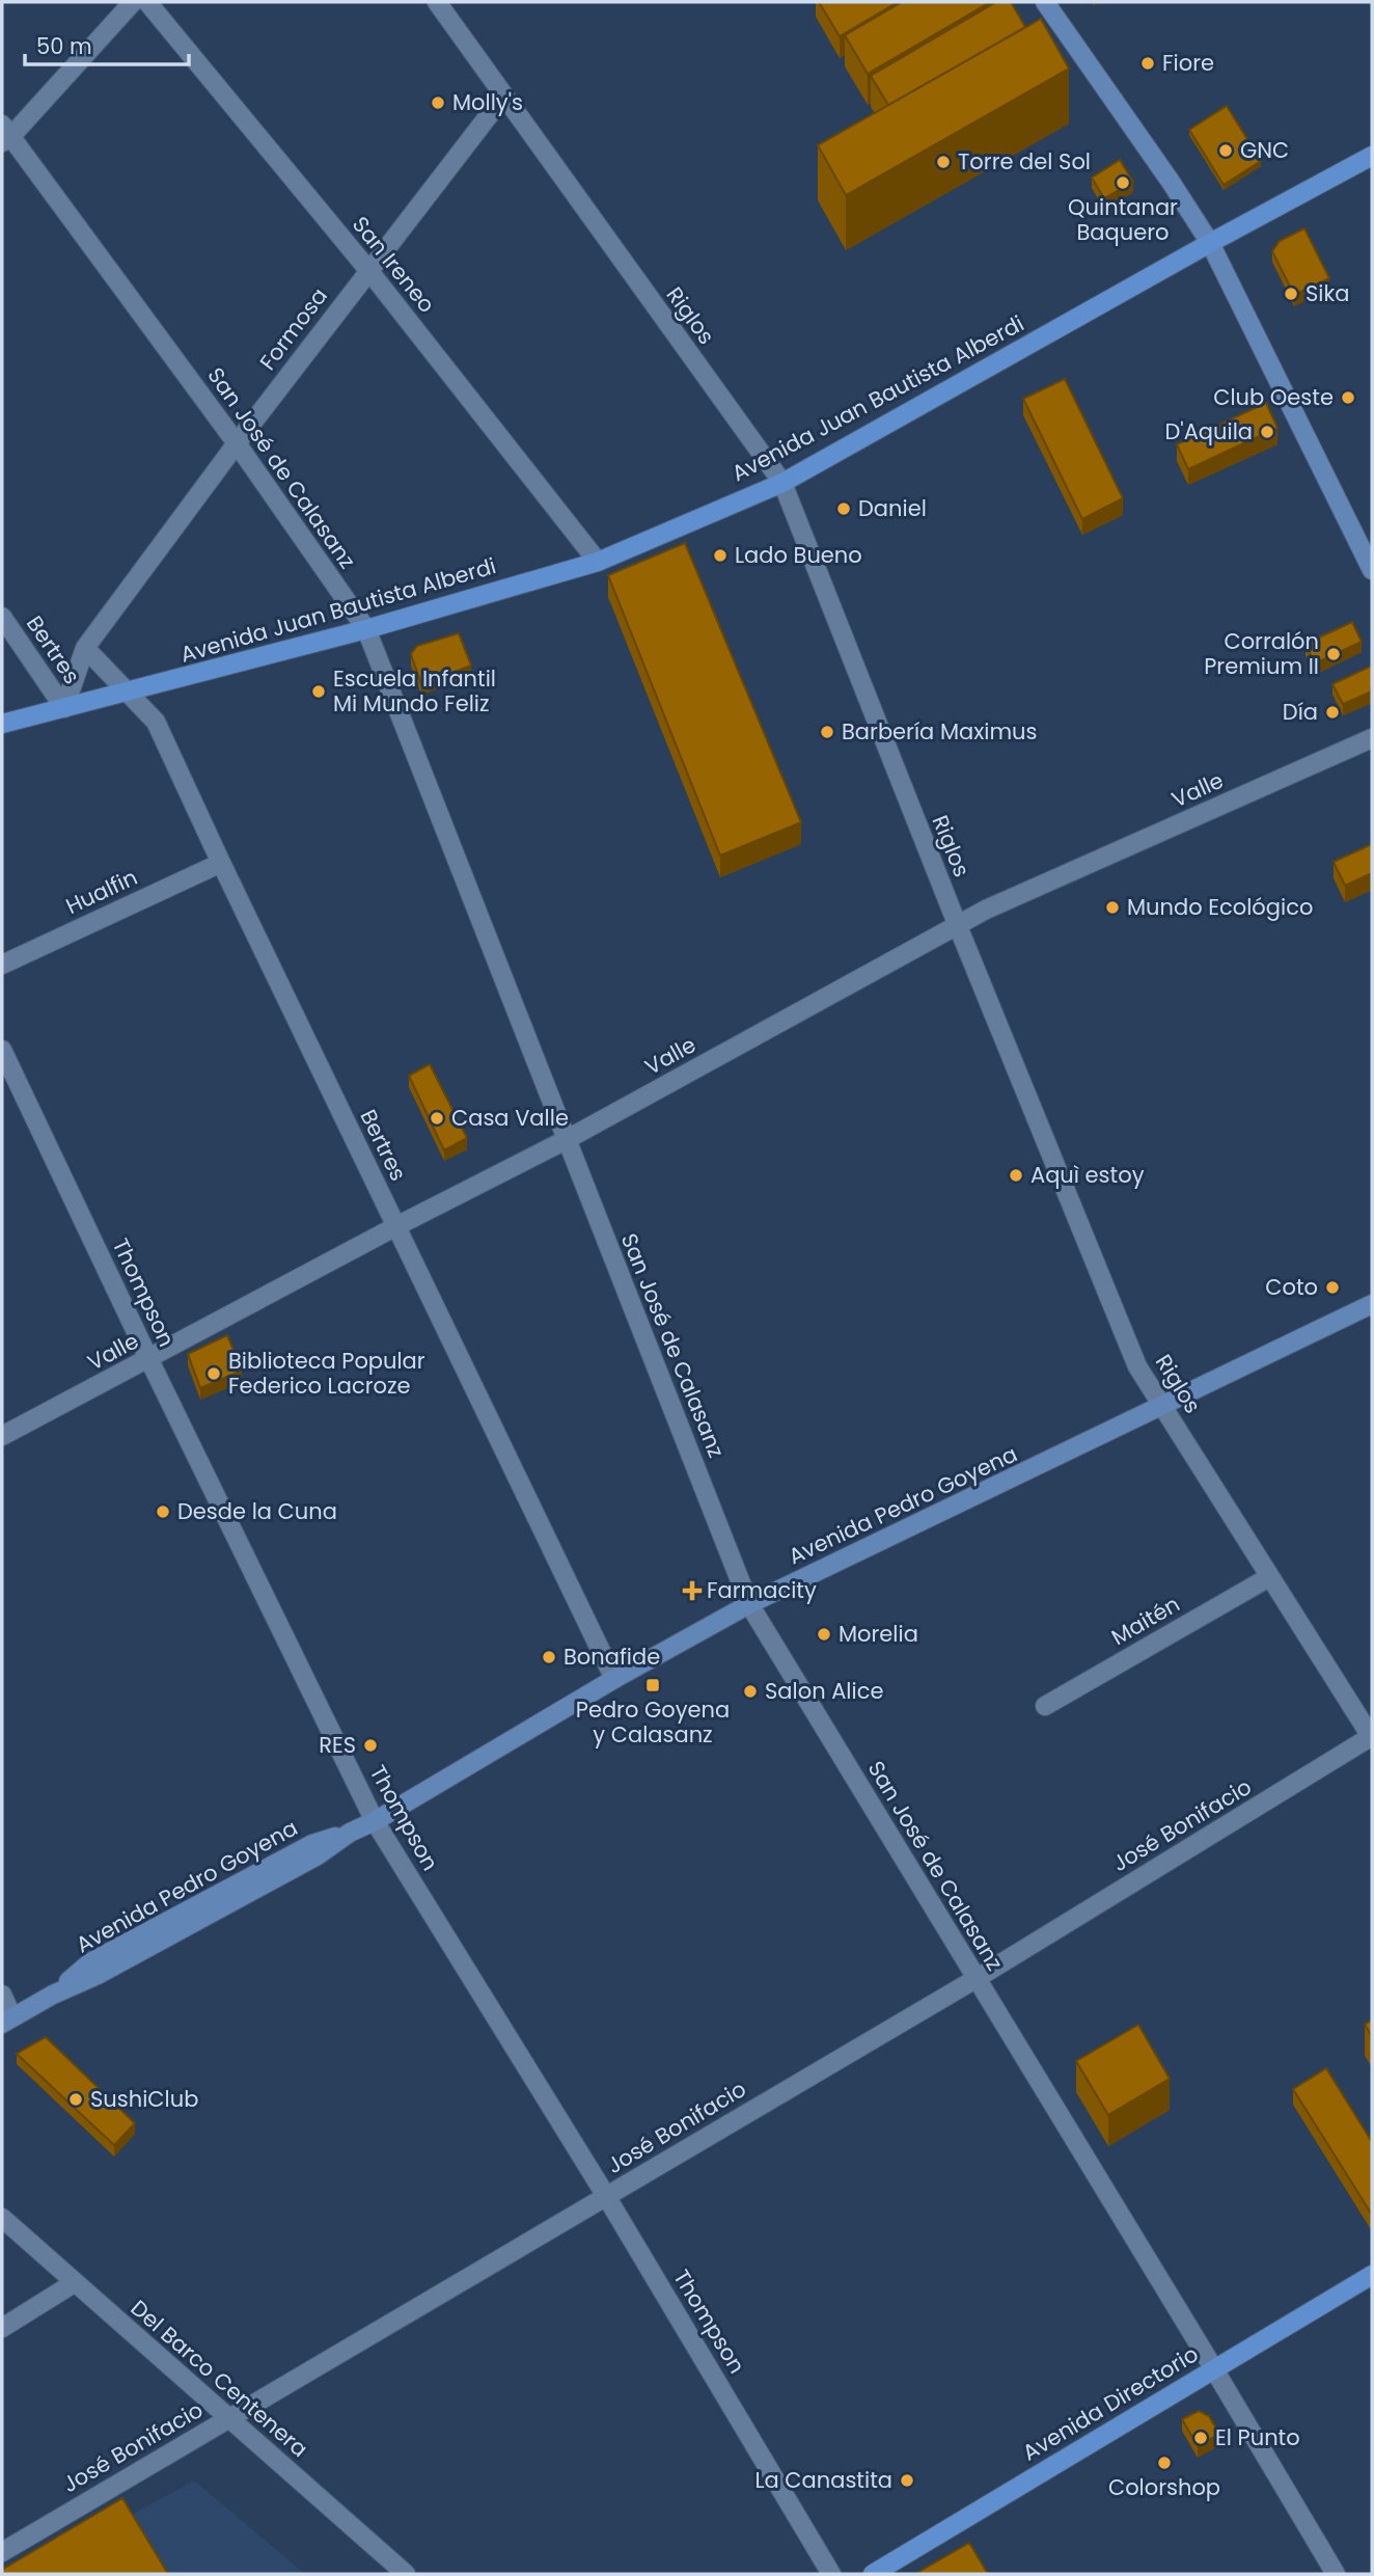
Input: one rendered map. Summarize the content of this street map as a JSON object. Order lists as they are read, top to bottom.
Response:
{
  "streets": {
    "main road": ["Avenida Juan Bautista Alberdi", "Avenida Pedro Goyena", "Avenida Directorio"],
    "street": [
      "San Ireneo",
      "Riglos",
      "Formosa",
      "San José de Calasanz",
      "Bertres",
      "Valle",
      "Hualfin",
      "Thompson",
      "Maitén",
      "José Bonifacio",
      "Del Barco Centenera"
    ]
  },
  "crossings": [
    ["San Ireneo", "Formosa"],
    ["San Ireneo", "Avenida Juan Bautista Alberdi"],
    ["Riglos", "Formosa"],
    ["Riglos", "Avenida Juan Bautista Alberdi"],
    ["Riglos", "Valle"],
    ["Riglos", "Avenida Pedro Goyena"],
    ["Riglos", "Maitén"],
    ["Riglos", "José Bonifacio"],
    ["Formosa", "Avenida Juan Bautista Alberdi"],
    ["Formosa", "San José de Calasanz"],
    ["Formosa", "Bertres"],
    ["Avenida Juan Bautista Alberdi", "San José de Calasanz"],
    ["Avenida Juan Bautista Alberdi", "Bertres"],
    ["San José de Calasanz", "Valle"],
    ["San José de Calasanz", "Avenida Pedro Goyena"],
    ["San José de Calasanz", "José Bonifacio"],
    ["San José de Calasanz", "Avenida Directorio"],
    ["Bertres", "Valle"],
    ["Bertres", "Hualfin"],
    ["Bertres", "Avenida Pedro Goyena"],
    ["Valle", "Thompson"],
    ["Thompson", "Avenida Pedro Goyena"],
    ["Thompson", "José Bonifacio"],
    ["José Bonifacio", "Del Barco Centenera"]
  ],
  "places": {
    "other": [
      "Fiore",
      "Molly's",
      "GNC",
      "Torre del Sol",
      "Quintanar Baquero",
      "Sika",
      "Club Oeste",
      "D'Aquila",
      "Daniel",
      "Lado Bueno",
      "Corralón Premium II",
      "Escuela Infantil Mi Mundo Feliz",
      "Día",
      "Barbería Maximus",
      "Mundo Ecológico",
      "Casa Valle",
      "Aquì estoy",
      "Coto",
      "Biblioteca Popular Federico Lacroze",
      "Desde la Cuna",
      "Morelia",
      "Bonafide",
      "Salon Alice",
      "RES",
      "SushiClub",
      "El Punto",
      "Colorshop",
      "La Canastita"
    ],
    "health": ["Farmacity"],
    "transit": ["Pedro Goyena y Calasanz"]
  },
  "scale_bar": "50 m"
}
